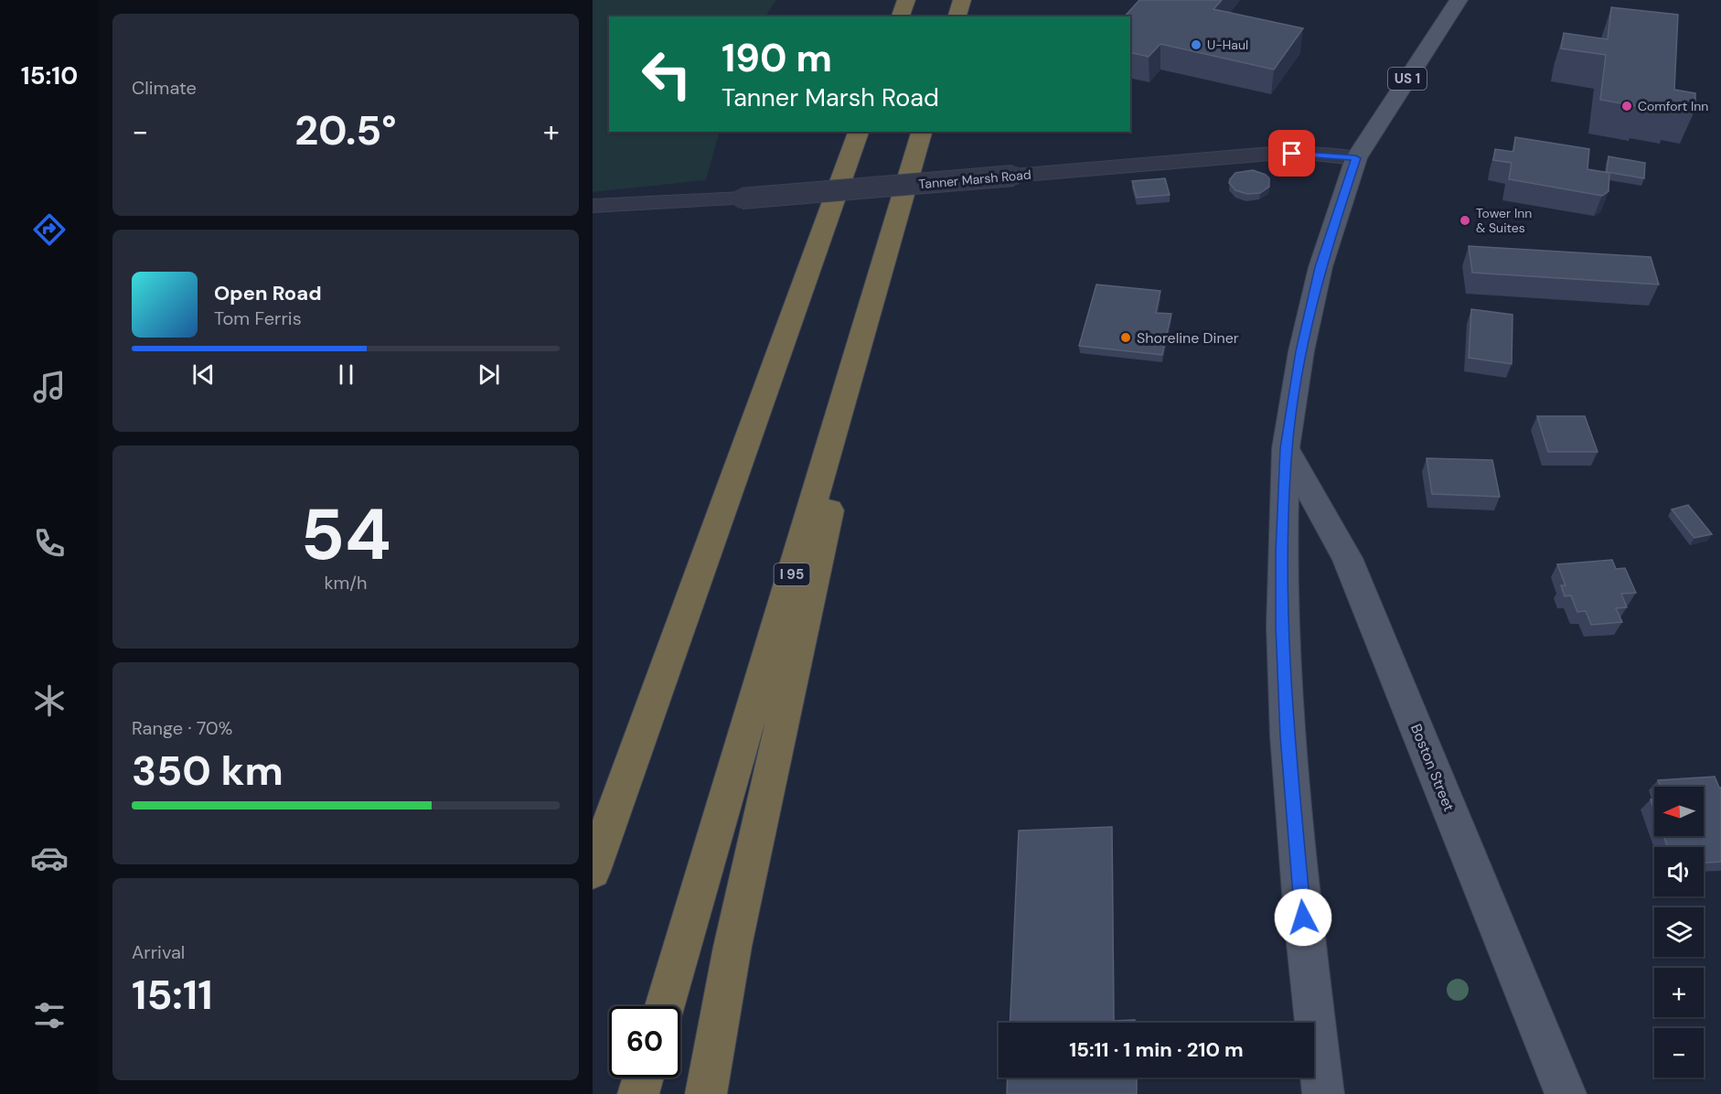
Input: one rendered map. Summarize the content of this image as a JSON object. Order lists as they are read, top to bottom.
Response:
{
  "streets": {
    "highway": ["I 95"],
    "main road": ["US 1", "Boston Street"],
    "street": ["Tanner Marsh Road"]
  },
  "crossings": [
    ["US 1", "Tanner Marsh Road"],
    ["US 1", "Boston Street"]
  ],
  "places": [
    "U-Haul",
    "Comfort Inn",
    "Tower Inn & Suites",
    "Shoreline Diner"
  ],
  "north": "left",
  "page": {
    "tabs": "15:10",
    "tile": [
      "Climate",
      ["54", "km/h"],
      ["Range · 70%", "350 km"],
      ["Arrival", "15:11"]
    ],
    "turn": ["190 m", "Tanner Marsh Road"],
    "heat": ["−", "20.5°", "+"],
    "song": ["Open Road", "Tom Ferris"],
    "map_buttons": ["+", "−"],
    "limit": "60",
    "trip": "15:11 · 1 min · 210 m"
  }
}
